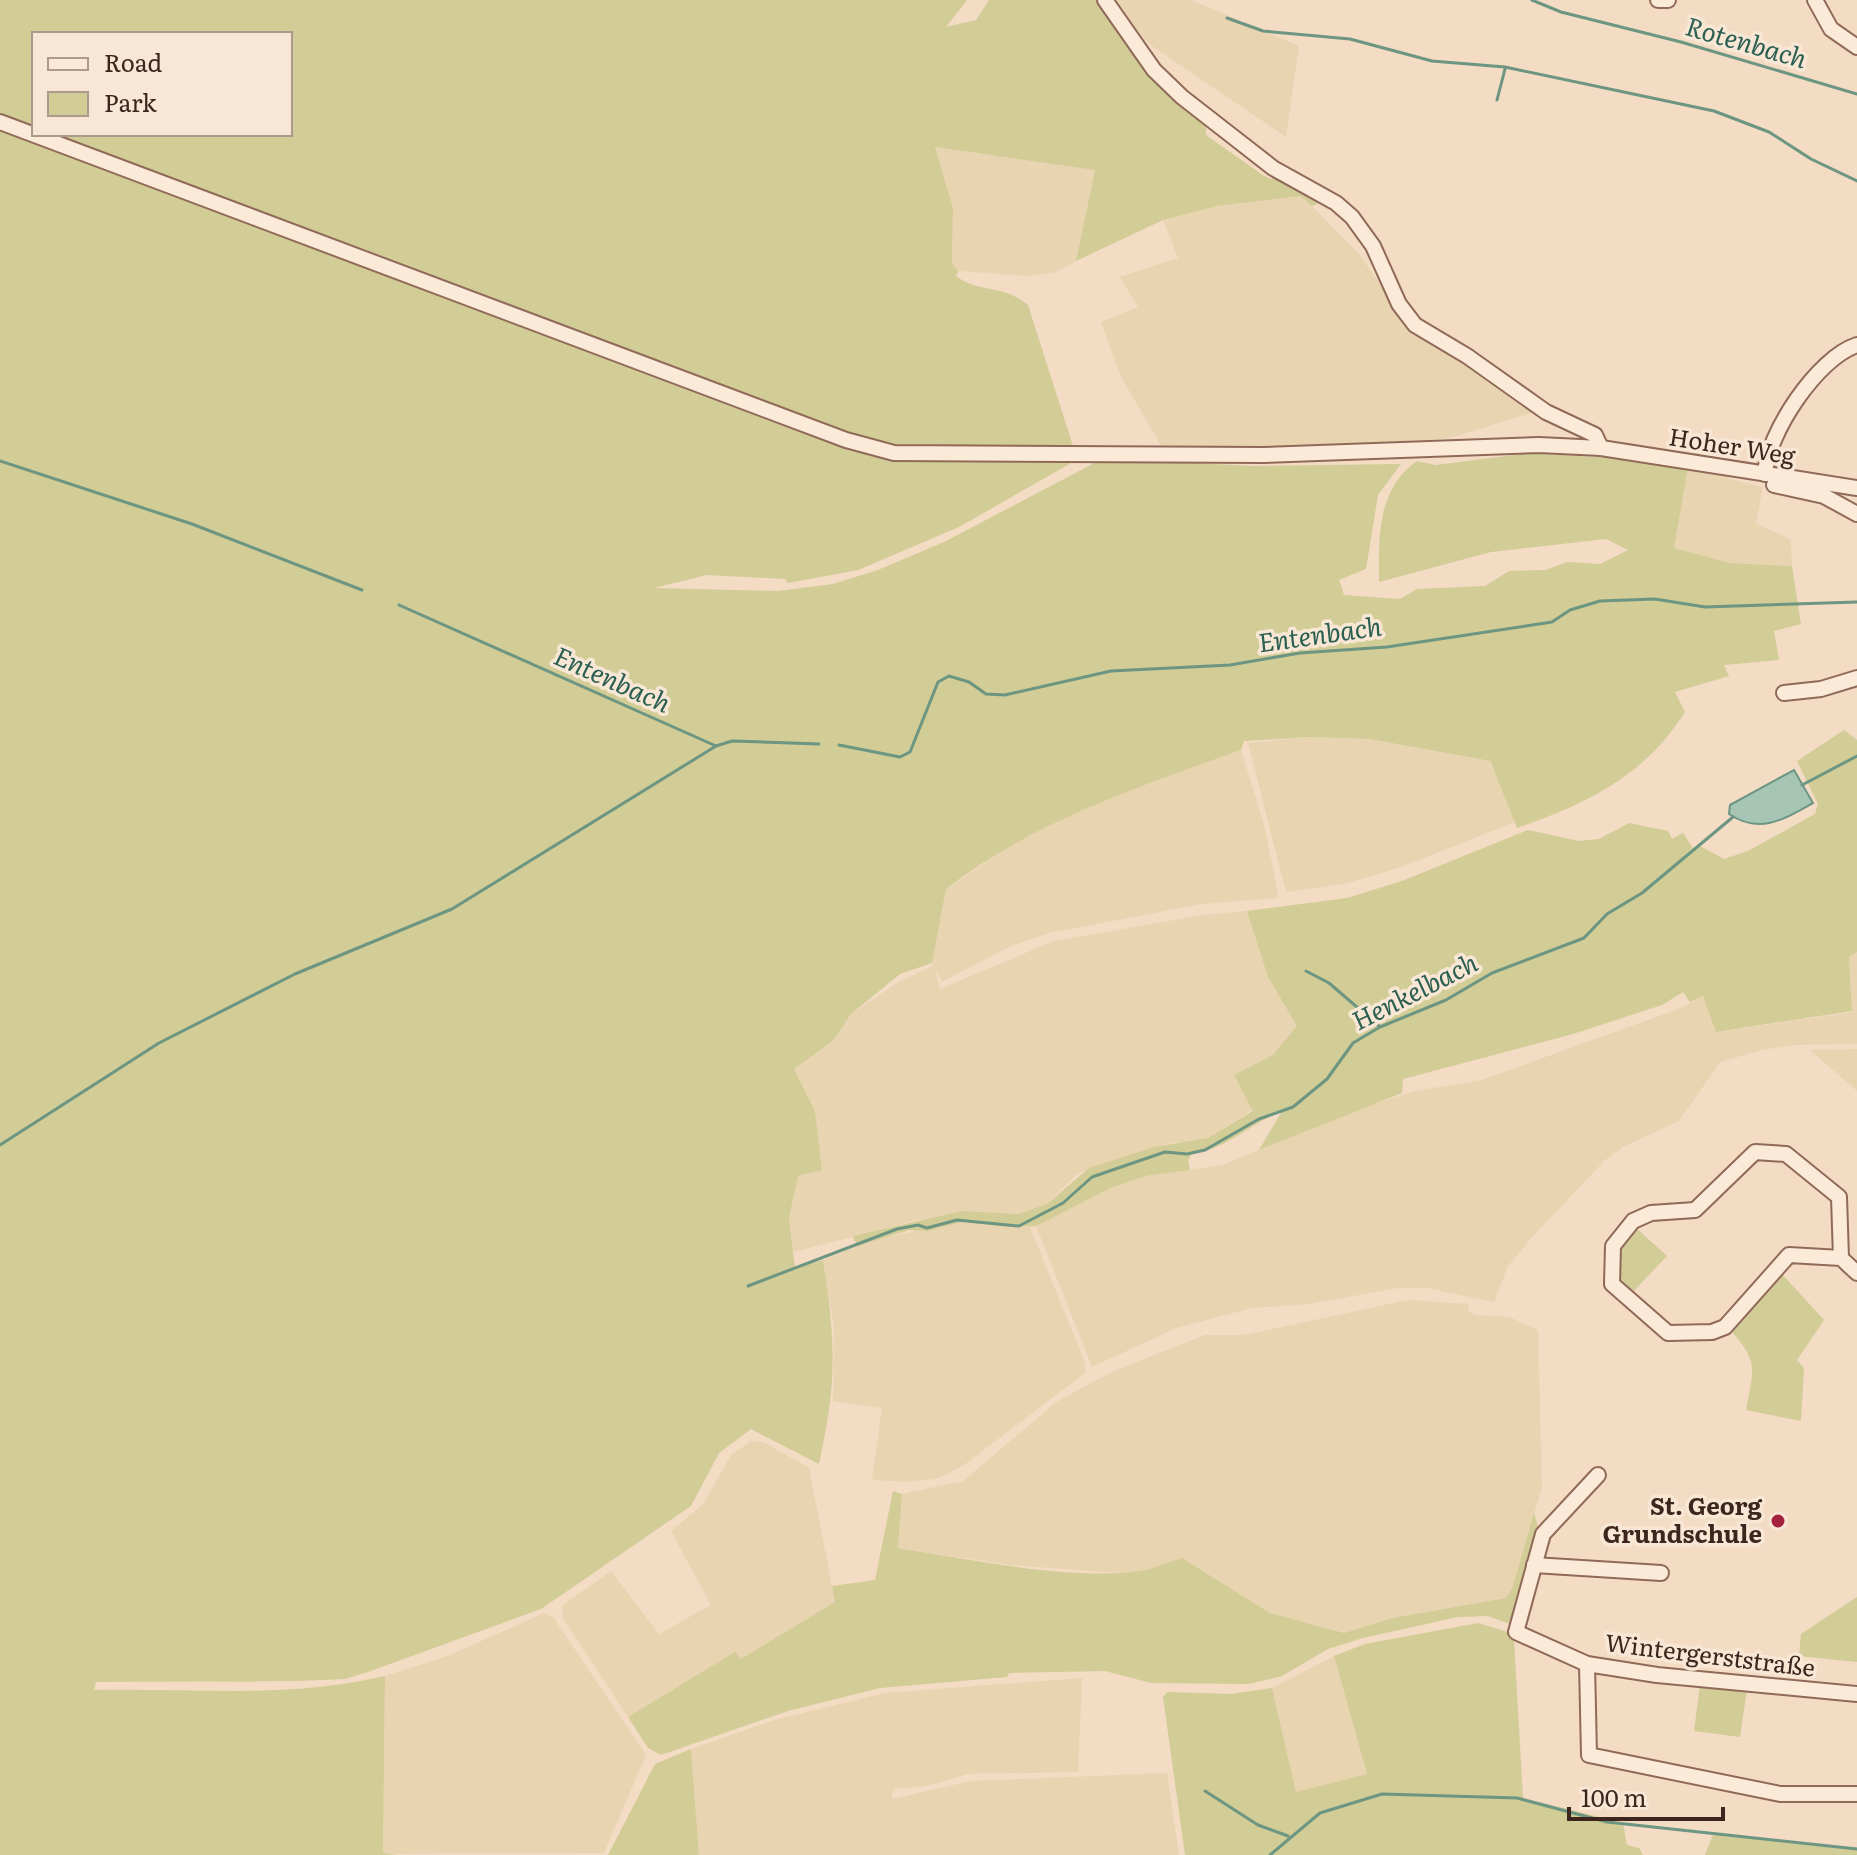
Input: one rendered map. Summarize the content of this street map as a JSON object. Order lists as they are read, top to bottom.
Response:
{
  "streets": {
    "street": ["Hoher Weg", "Wintergerststraße"]
  },
  "water": ["Rotenbach", "Entenbach", "Henkelbach"],
  "places": ["St. Georg Grundschule"],
  "legend": ["Road", "Park"],
  "scale_bar": "100 m"
}
